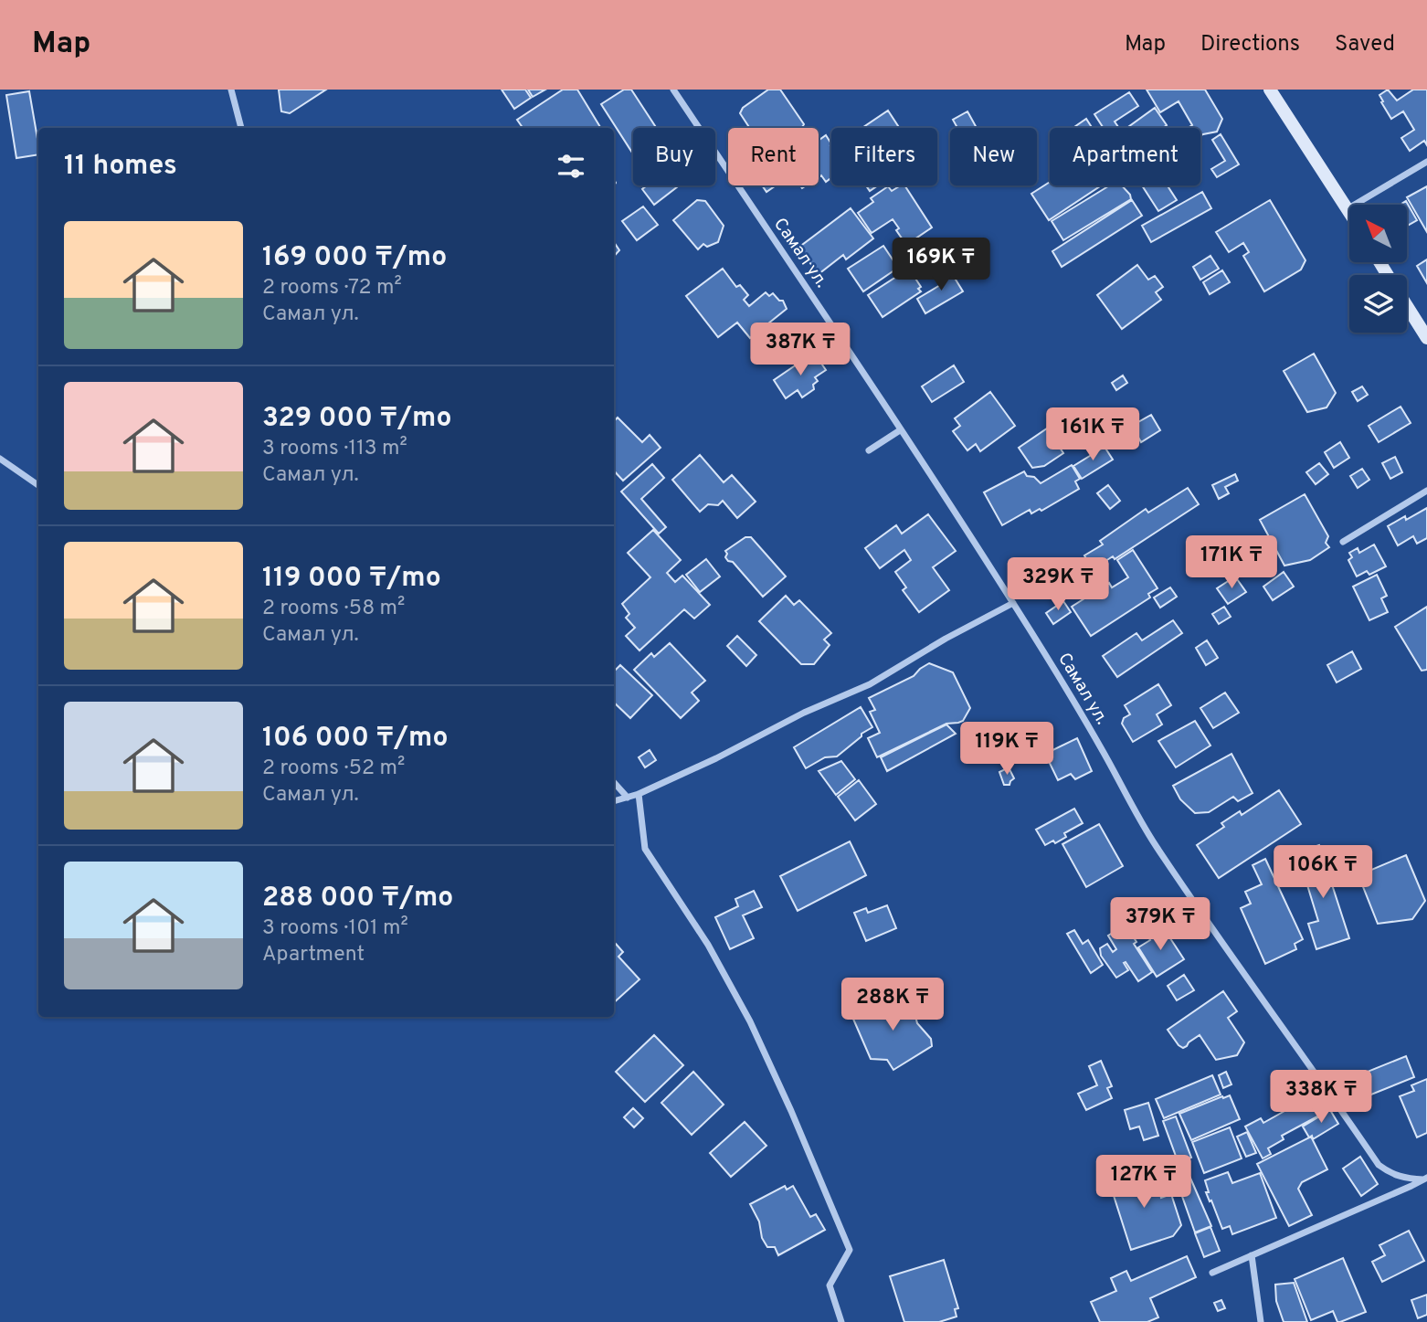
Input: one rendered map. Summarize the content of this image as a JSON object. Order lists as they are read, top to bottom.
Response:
{
  "streets": {
    "street": ["Самал ул."]
  },
  "north": "top left",
  "page": {
    "header": "Map",
    "nav": ["Map", "Directions", "Saved"],
    "chip": [
      "Buy",
      "Rent",
      "Filters",
      "New",
      "Apartment"
    ],
    "heading": "11 homes",
    "list": [
      {
        "name": "169 000 ₸/mo",
        "note": "2 rooms · 72 m² · Самал ул."
      },
      {
        "name": "329 000 ₸/mo",
        "note": "3 rooms · 113 m² · Самал ул."
      },
      {
        "name": "119 000 ₸/mo",
        "note": "2 rooms · 58 m² · Самал ул."
      },
      {
        "name": "106 000 ₸/mo",
        "note": "2 rooms · 52 m² · Самал ул."
      },
      {
        "name": "288 000 ₸/mo",
        "note": "3 rooms · 101 m² · Apartment"
      }
    ],
    "price": [
      "169K ₸",
      "387K ₸",
      "161K ₸",
      "171K ₸",
      "329K ₸",
      "119K ₸",
      "106K ₸",
      "379K ₸",
      "288K ₸",
      "338K ₸",
      "127K ₸"
    ]
  }
}
